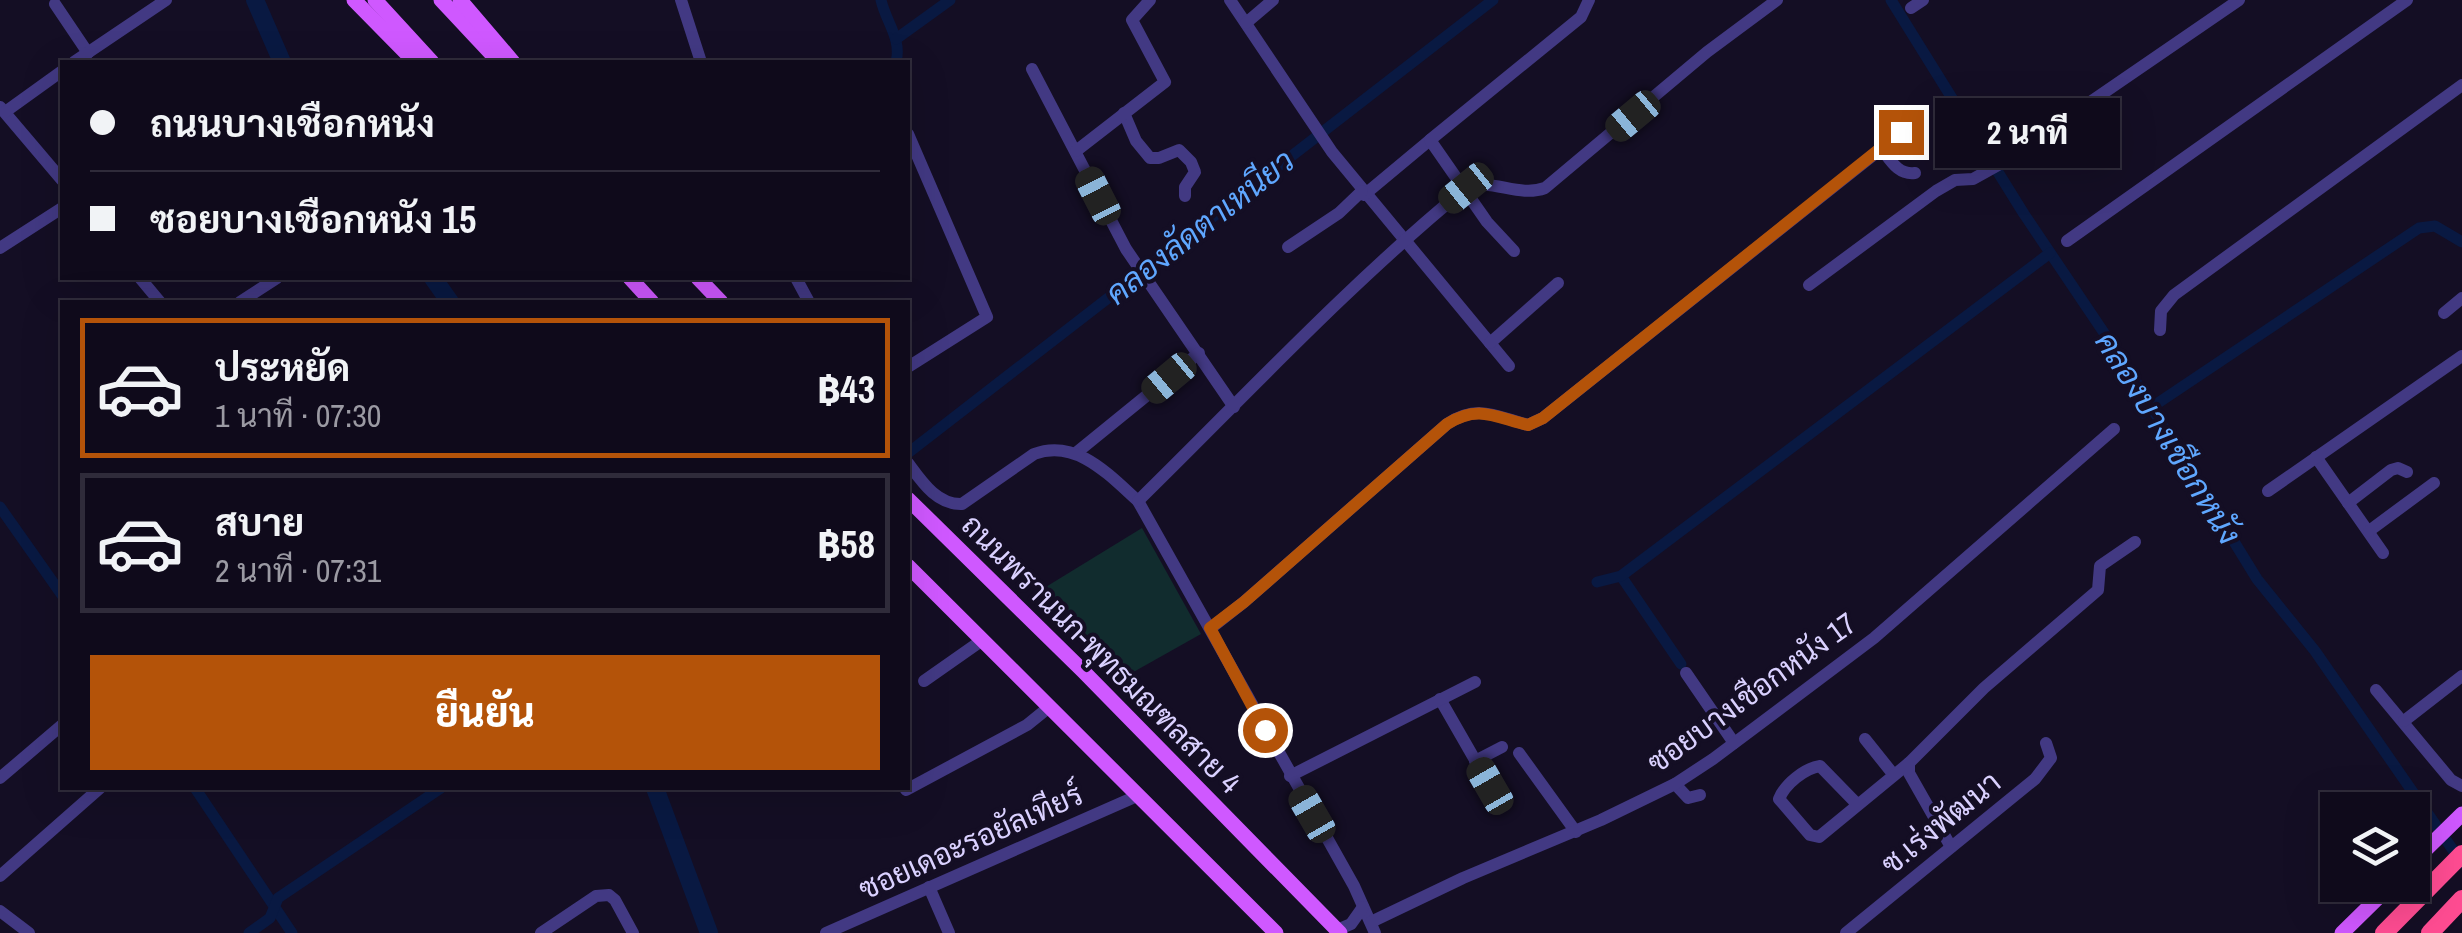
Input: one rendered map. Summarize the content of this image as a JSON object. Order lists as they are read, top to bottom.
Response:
{
  "streets": {
    "main road": ["ถนนพรานนก-พุทธมณฑลสาย 4"],
    "street": ["ซอยบางเชือกหนัง 17", "ซ.เร่งพัฒนา", "ซอยเดอะรอยัลเทียร์"]
  },
  "water": ["คลองลัดตาเหนียว", "คลองบางเชือกหนัง"],
  "page": {
    "banner": ["ถนนบางเชือกหนัง", "ซอยบางเชือกหนัง 15"],
    "bubble": "2 นาที",
    "list": [
      {
        "name": "ประหยัด",
        "note": "1 นาที · 07:30",
        "value": "฿43"
      },
      {
        "name": "สบาย",
        "note": "2 นาที · 07:31",
        "value": "฿58"
      }
    ],
    "buttons": "ยืนยัน"
  }
}
